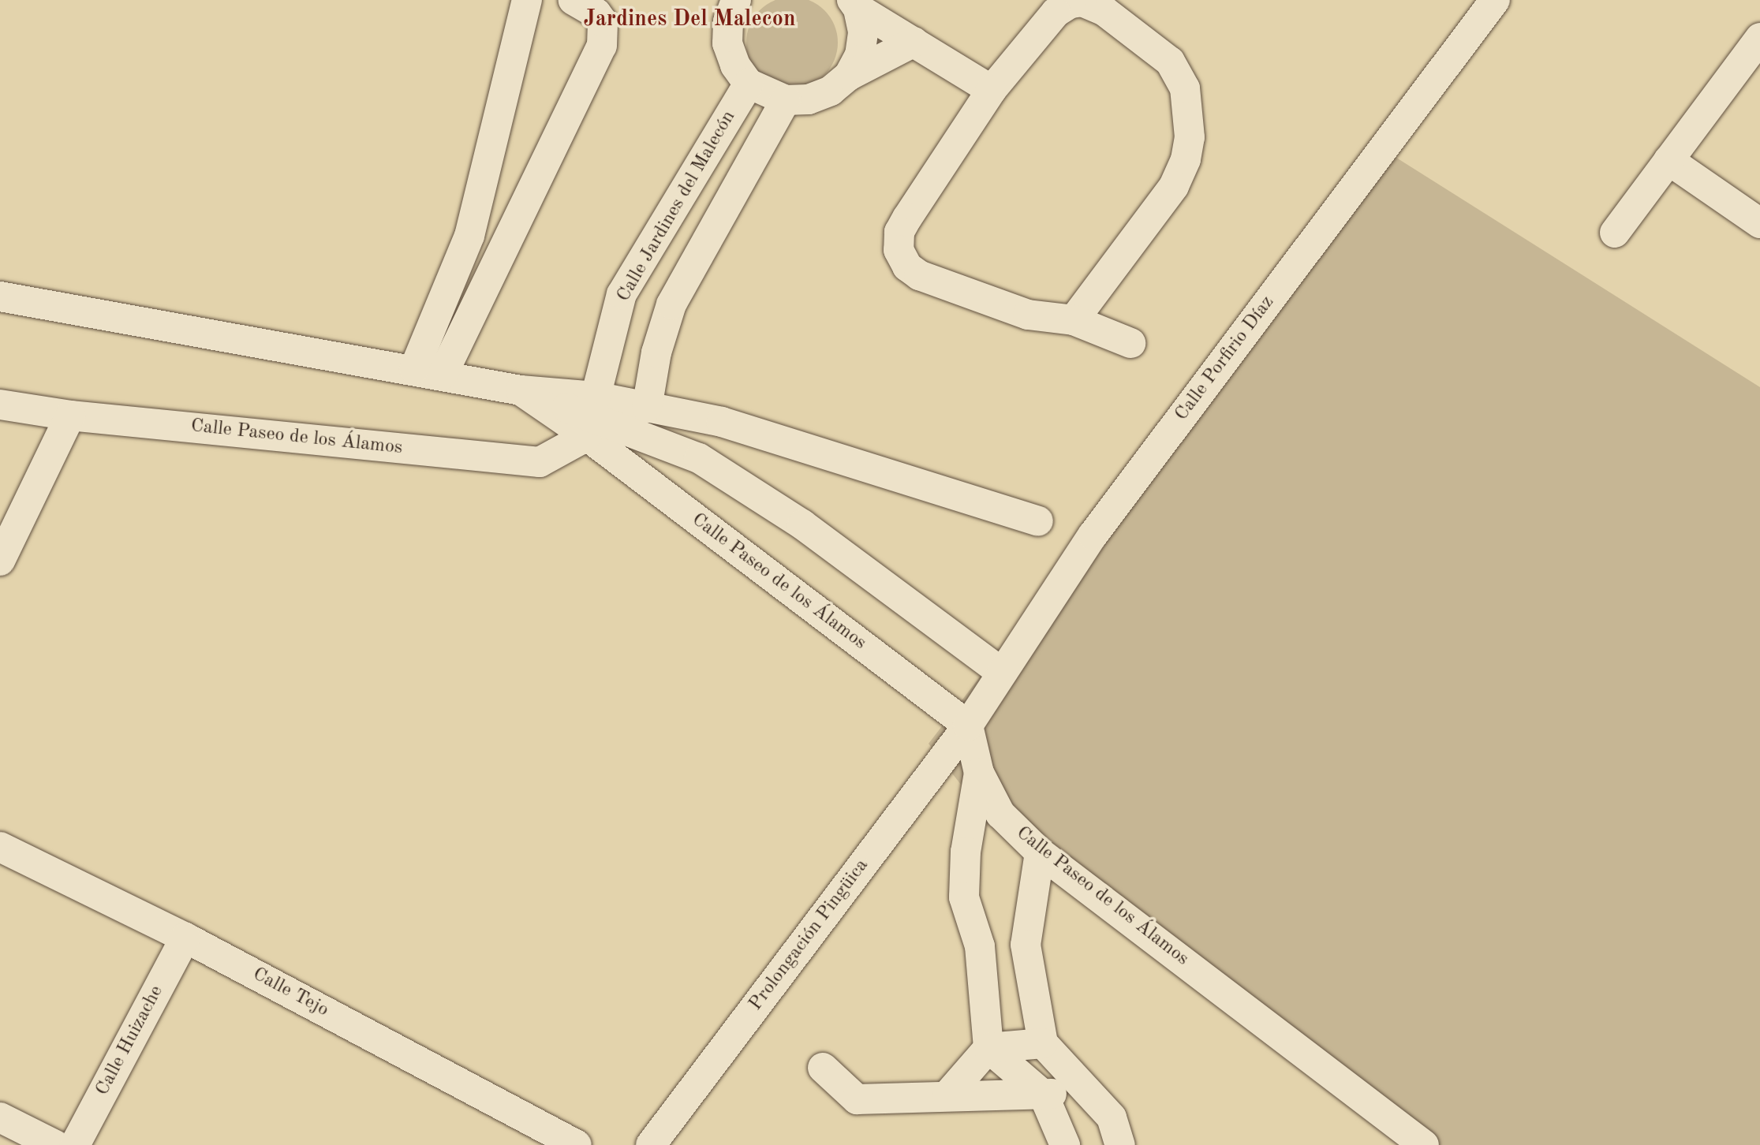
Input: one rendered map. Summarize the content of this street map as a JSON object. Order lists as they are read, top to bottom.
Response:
{
  "streets": {
    "street": [
      "Calle Jardines del Malecón",
      "Calle Porfirio Díaz",
      "Calle Paseo de los Álamos",
      "Prolongación Pingüica",
      "Calle Tejo",
      "Calle Huizache"
    ]
  },
  "crossings": [
    ["Calle Jardines del Malecón", "Calle Paseo de los Álamos"],
    ["Calle Porfirio Díaz", "Calle Paseo de los Álamos"],
    ["Calle Porfirio Díaz", "Prolongación Pingüica"],
    ["Calle Paseo de los Álamos", "Prolongación Pingüica"],
    ["Calle Tejo", "Calle Huizache"]
  ],
  "districts": ["Jardines Del Malecon"]
}
